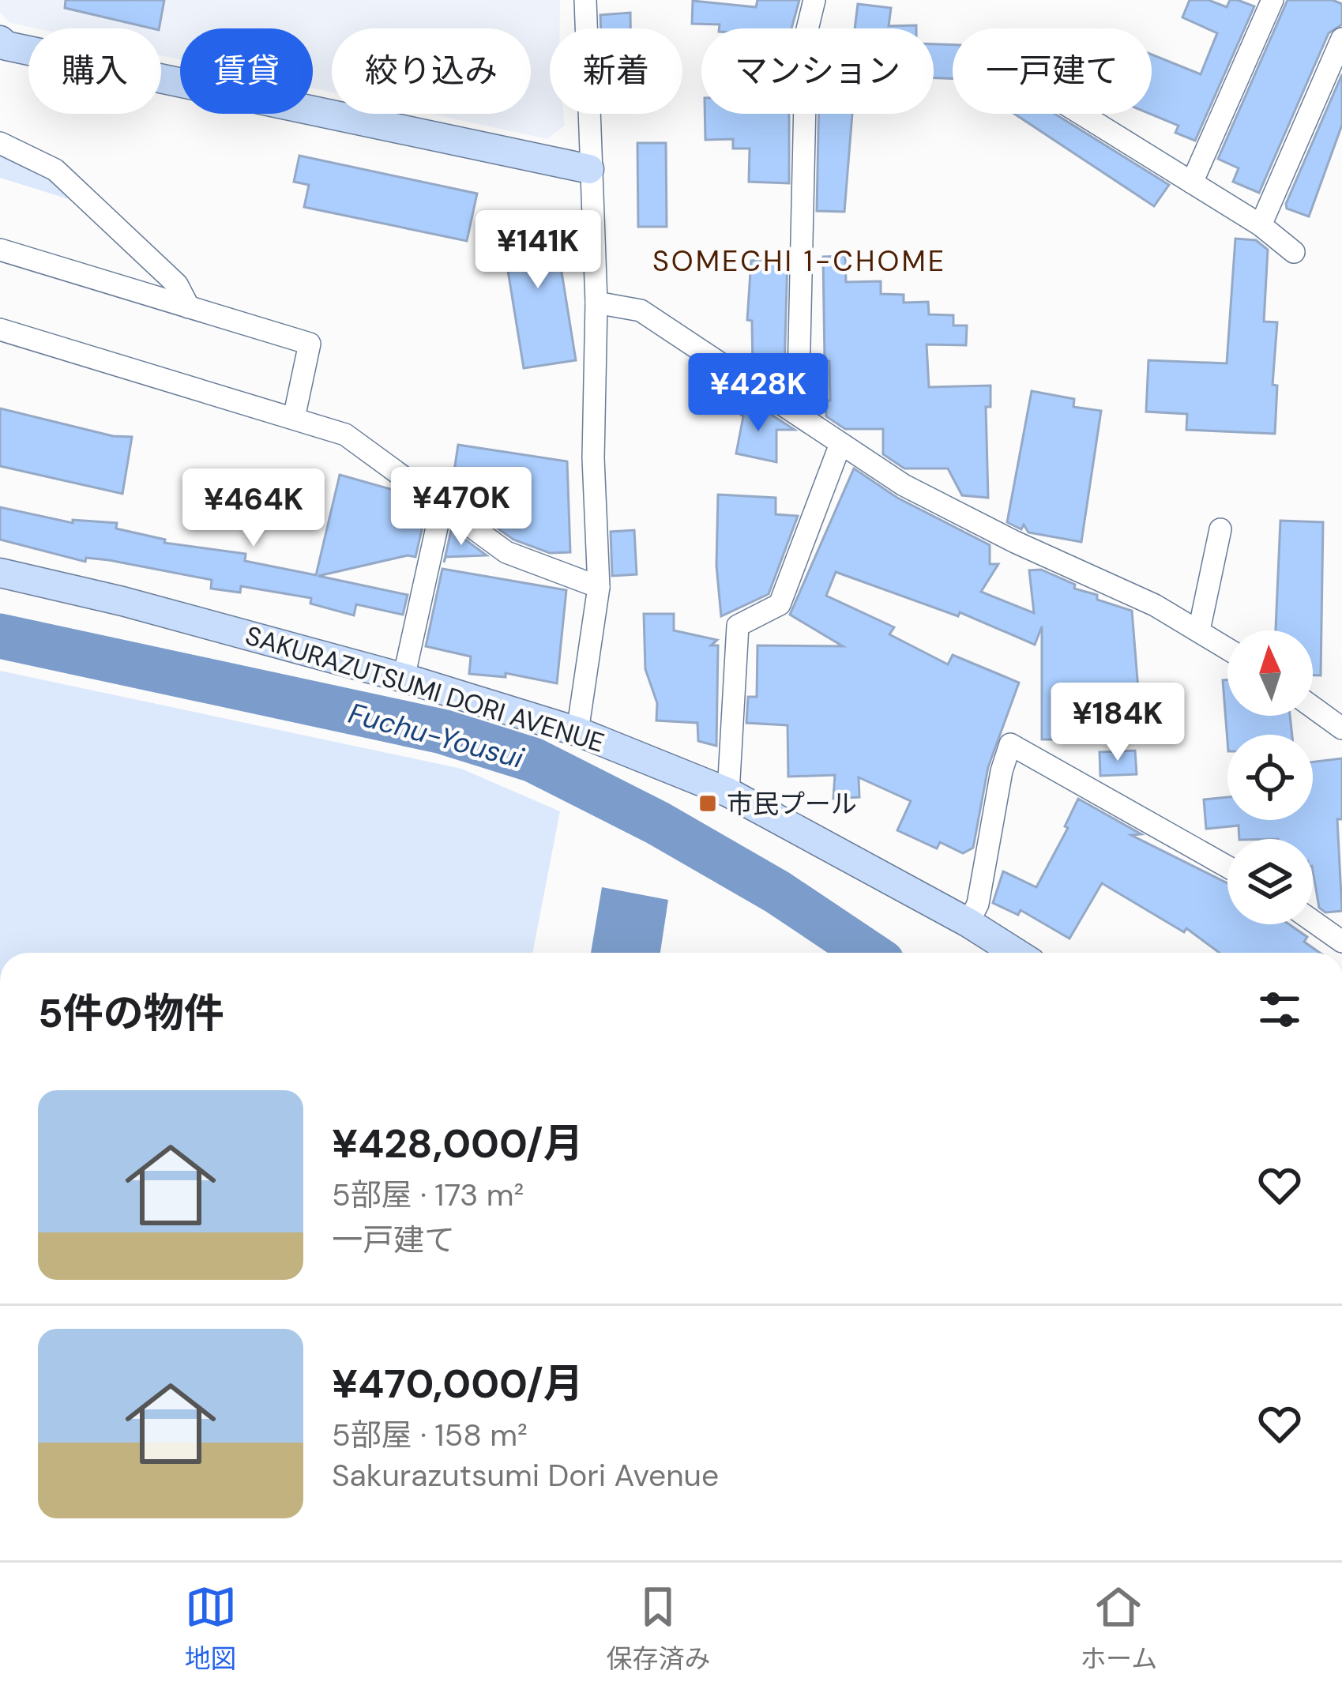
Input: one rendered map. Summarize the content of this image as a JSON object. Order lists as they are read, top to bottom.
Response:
{
  "streets": {
    "street": ["SAKURAZUTSUMI DORI AVENUE"]
  },
  "districts": ["SOMECHI 1-CHOME"],
  "water": ["Fuchu-Yousui"],
  "places": {
    "transit": ["市民プール"]
  },
  "north": "top",
  "page": {
    "chip": [
      "購入",
      "賃貸",
      "絞り込み",
      "新着",
      "マンション",
      "一戸建て"
    ],
    "price": [
      "¥141K",
      "¥428K",
      "¥470K",
      "¥464K",
      "¥184K"
    ],
    "heading": "5件の物件",
    "list": [
      {
        "name": "¥428,000/月",
        "note": "5部屋 · 173 m² · 一戸建て"
      },
      {
        "name": "¥470,000/月",
        "note": "5部屋 · 158 m² · Sakurazutsumi Dori Avenue"
      }
    ],
    "tabs": ["地図", "保存済み", "ホーム"]
  }
}
